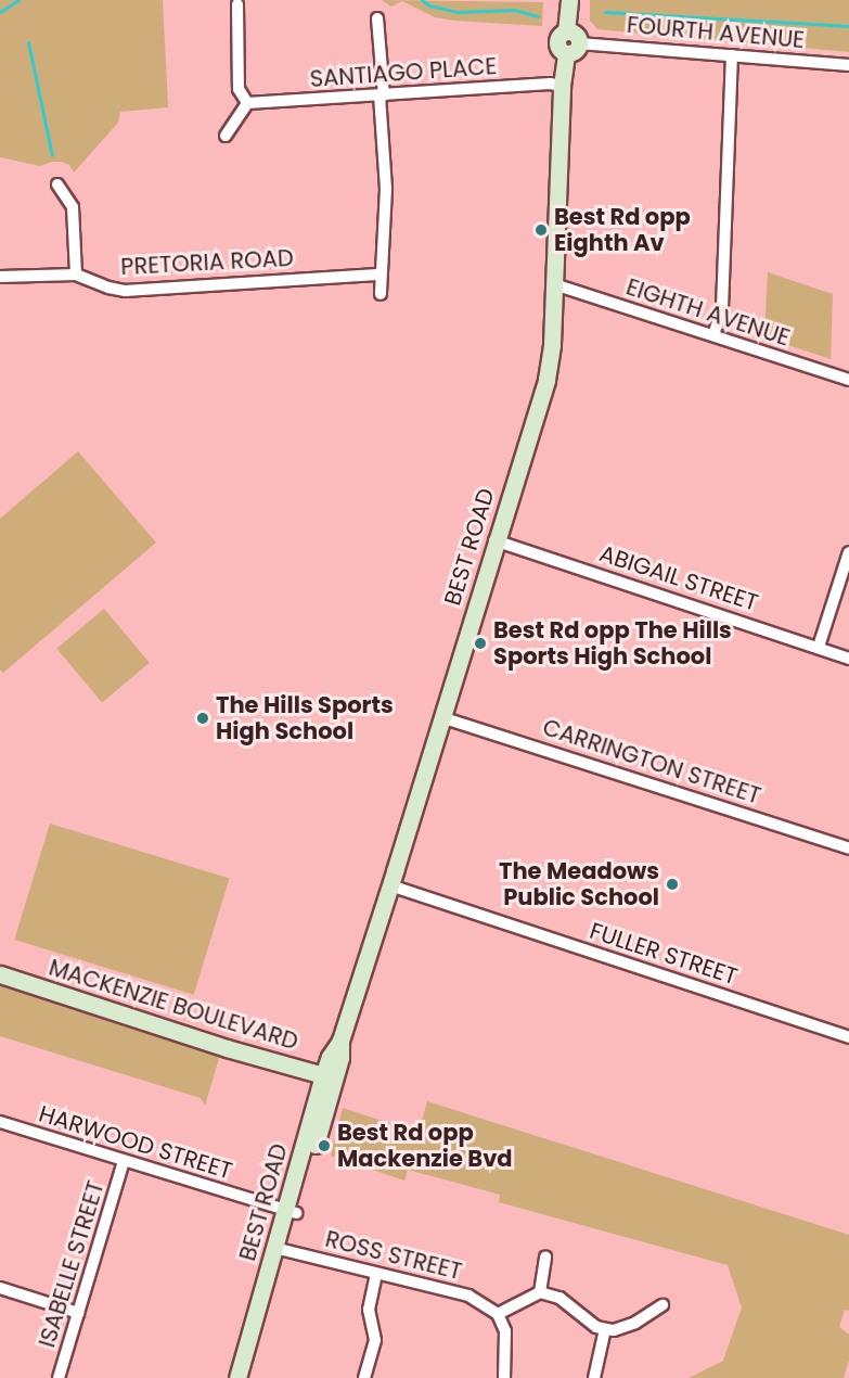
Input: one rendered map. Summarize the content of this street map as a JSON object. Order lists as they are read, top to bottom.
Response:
{
  "streets": {
    "main road": ["BEST ROAD", "MACKENZIE BOULEVARD"],
    "street": [
      "FOURTH AVENUE",
      "SANTIAGO PLACE",
      "PRETORIA ROAD",
      "EIGHTH AVENUE",
      "ABIGAIL STREET",
      "CARRINGTON STREET",
      "FULLER STREET",
      "HARWOOD STREET",
      "ROSS STREET",
      "ISABELLE STREET"
    ]
  },
  "crossings": [
    ["FOURTH AVENUE", "BEST ROAD"],
    ["SANTIAGO PLACE", "BEST ROAD"],
    ["EIGHTH AVENUE", "BEST ROAD"],
    ["BEST ROAD", "ABIGAIL STREET"],
    ["BEST ROAD", "CARRINGTON STREET"],
    ["BEST ROAD", "FULLER STREET"],
    ["BEST ROAD", "MACKENZIE BOULEVARD"],
    ["BEST ROAD", "HARWOOD STREET"],
    ["BEST ROAD", "ROSS STREET"],
    ["HARWOOD STREET", "ISABELLE STREET"]
  ],
  "places": [
    "Best Rd opp Eighth Av",
    "Best Rd opp The Hills Sports High School",
    "The Hills Sports High School",
    "The Meadows Public School",
    "Best Rd opp Mackenzie Bvd"
  ]
}
